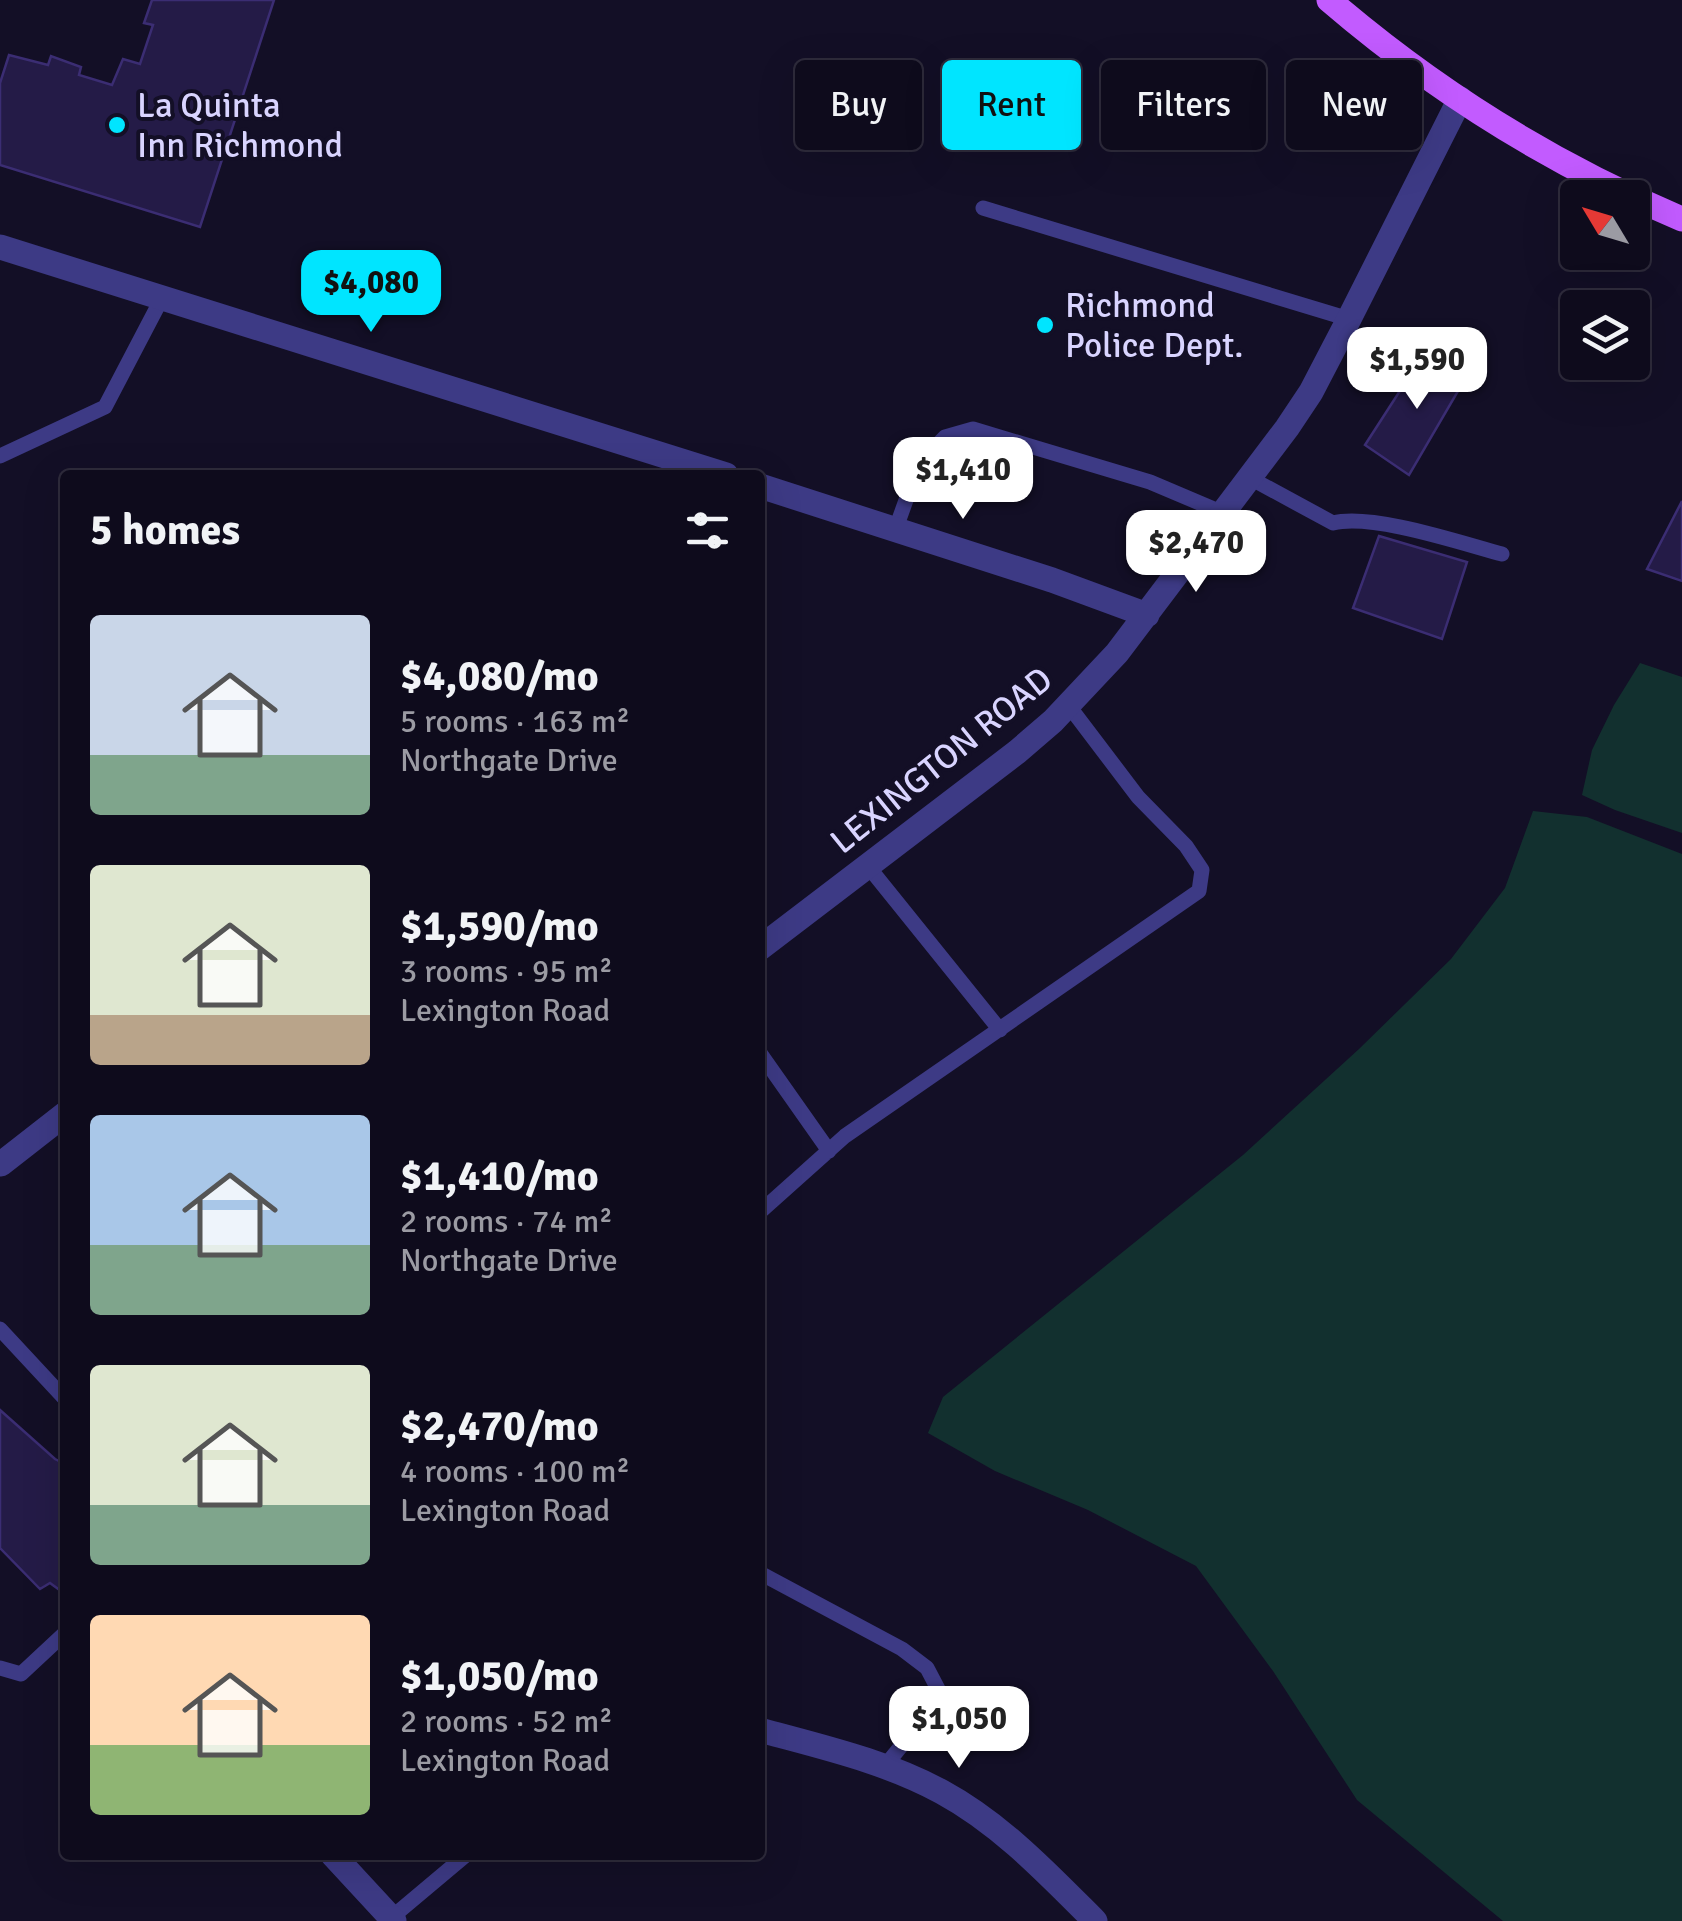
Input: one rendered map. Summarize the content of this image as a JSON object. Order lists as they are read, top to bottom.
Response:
{
  "streets": {
    "street": ["LEXINGTON ROAD"]
  },
  "places": ["La Quinta Inn Richmond", "Richmond Police Dept."],
  "north": "top left",
  "page": {
    "chip": [
      "Buy",
      "Rent",
      "Filters",
      "New"
    ],
    "price": [
      "$4,080",
      "$1,590",
      "$1,410",
      "$2,470",
      "$1,050"
    ],
    "heading": "5 homes",
    "list": [
      {
        "name": "$4,080/mo",
        "note": "5 rooms · 163 m² · Northgate Drive"
      },
      {
        "name": "$1,590/mo",
        "note": "3 rooms · 95 m² · Lexington Road"
      },
      {
        "name": "$1,410/mo",
        "note": "2 rooms · 74 m² · Northgate Drive"
      },
      {
        "name": "$2,470/mo",
        "note": "4 rooms · 100 m² · Lexington Road"
      },
      {
        "name": "$1,050/mo",
        "note": "2 rooms · 52 m² · Lexington Road"
      }
    ]
  }
}
